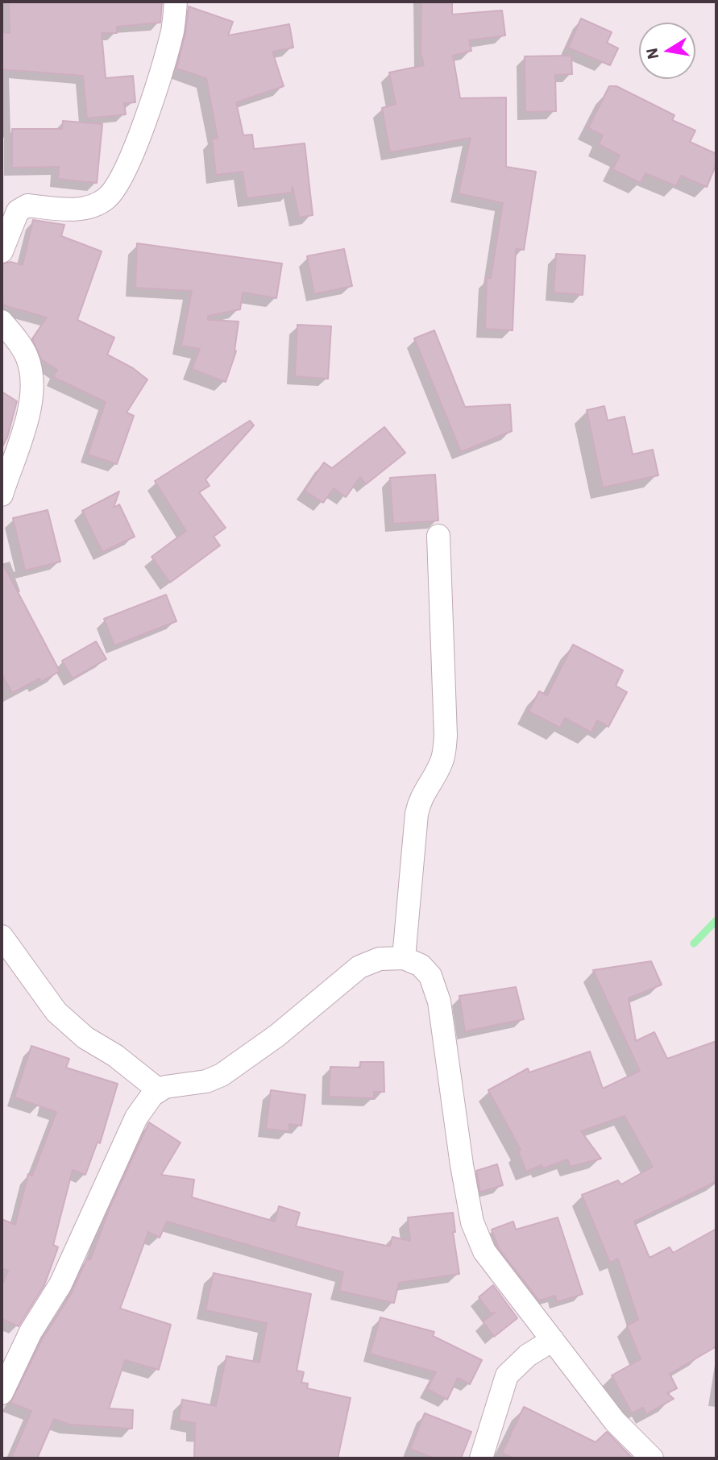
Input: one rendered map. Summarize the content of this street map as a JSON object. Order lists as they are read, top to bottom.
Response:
{
  "north": "left"
}
